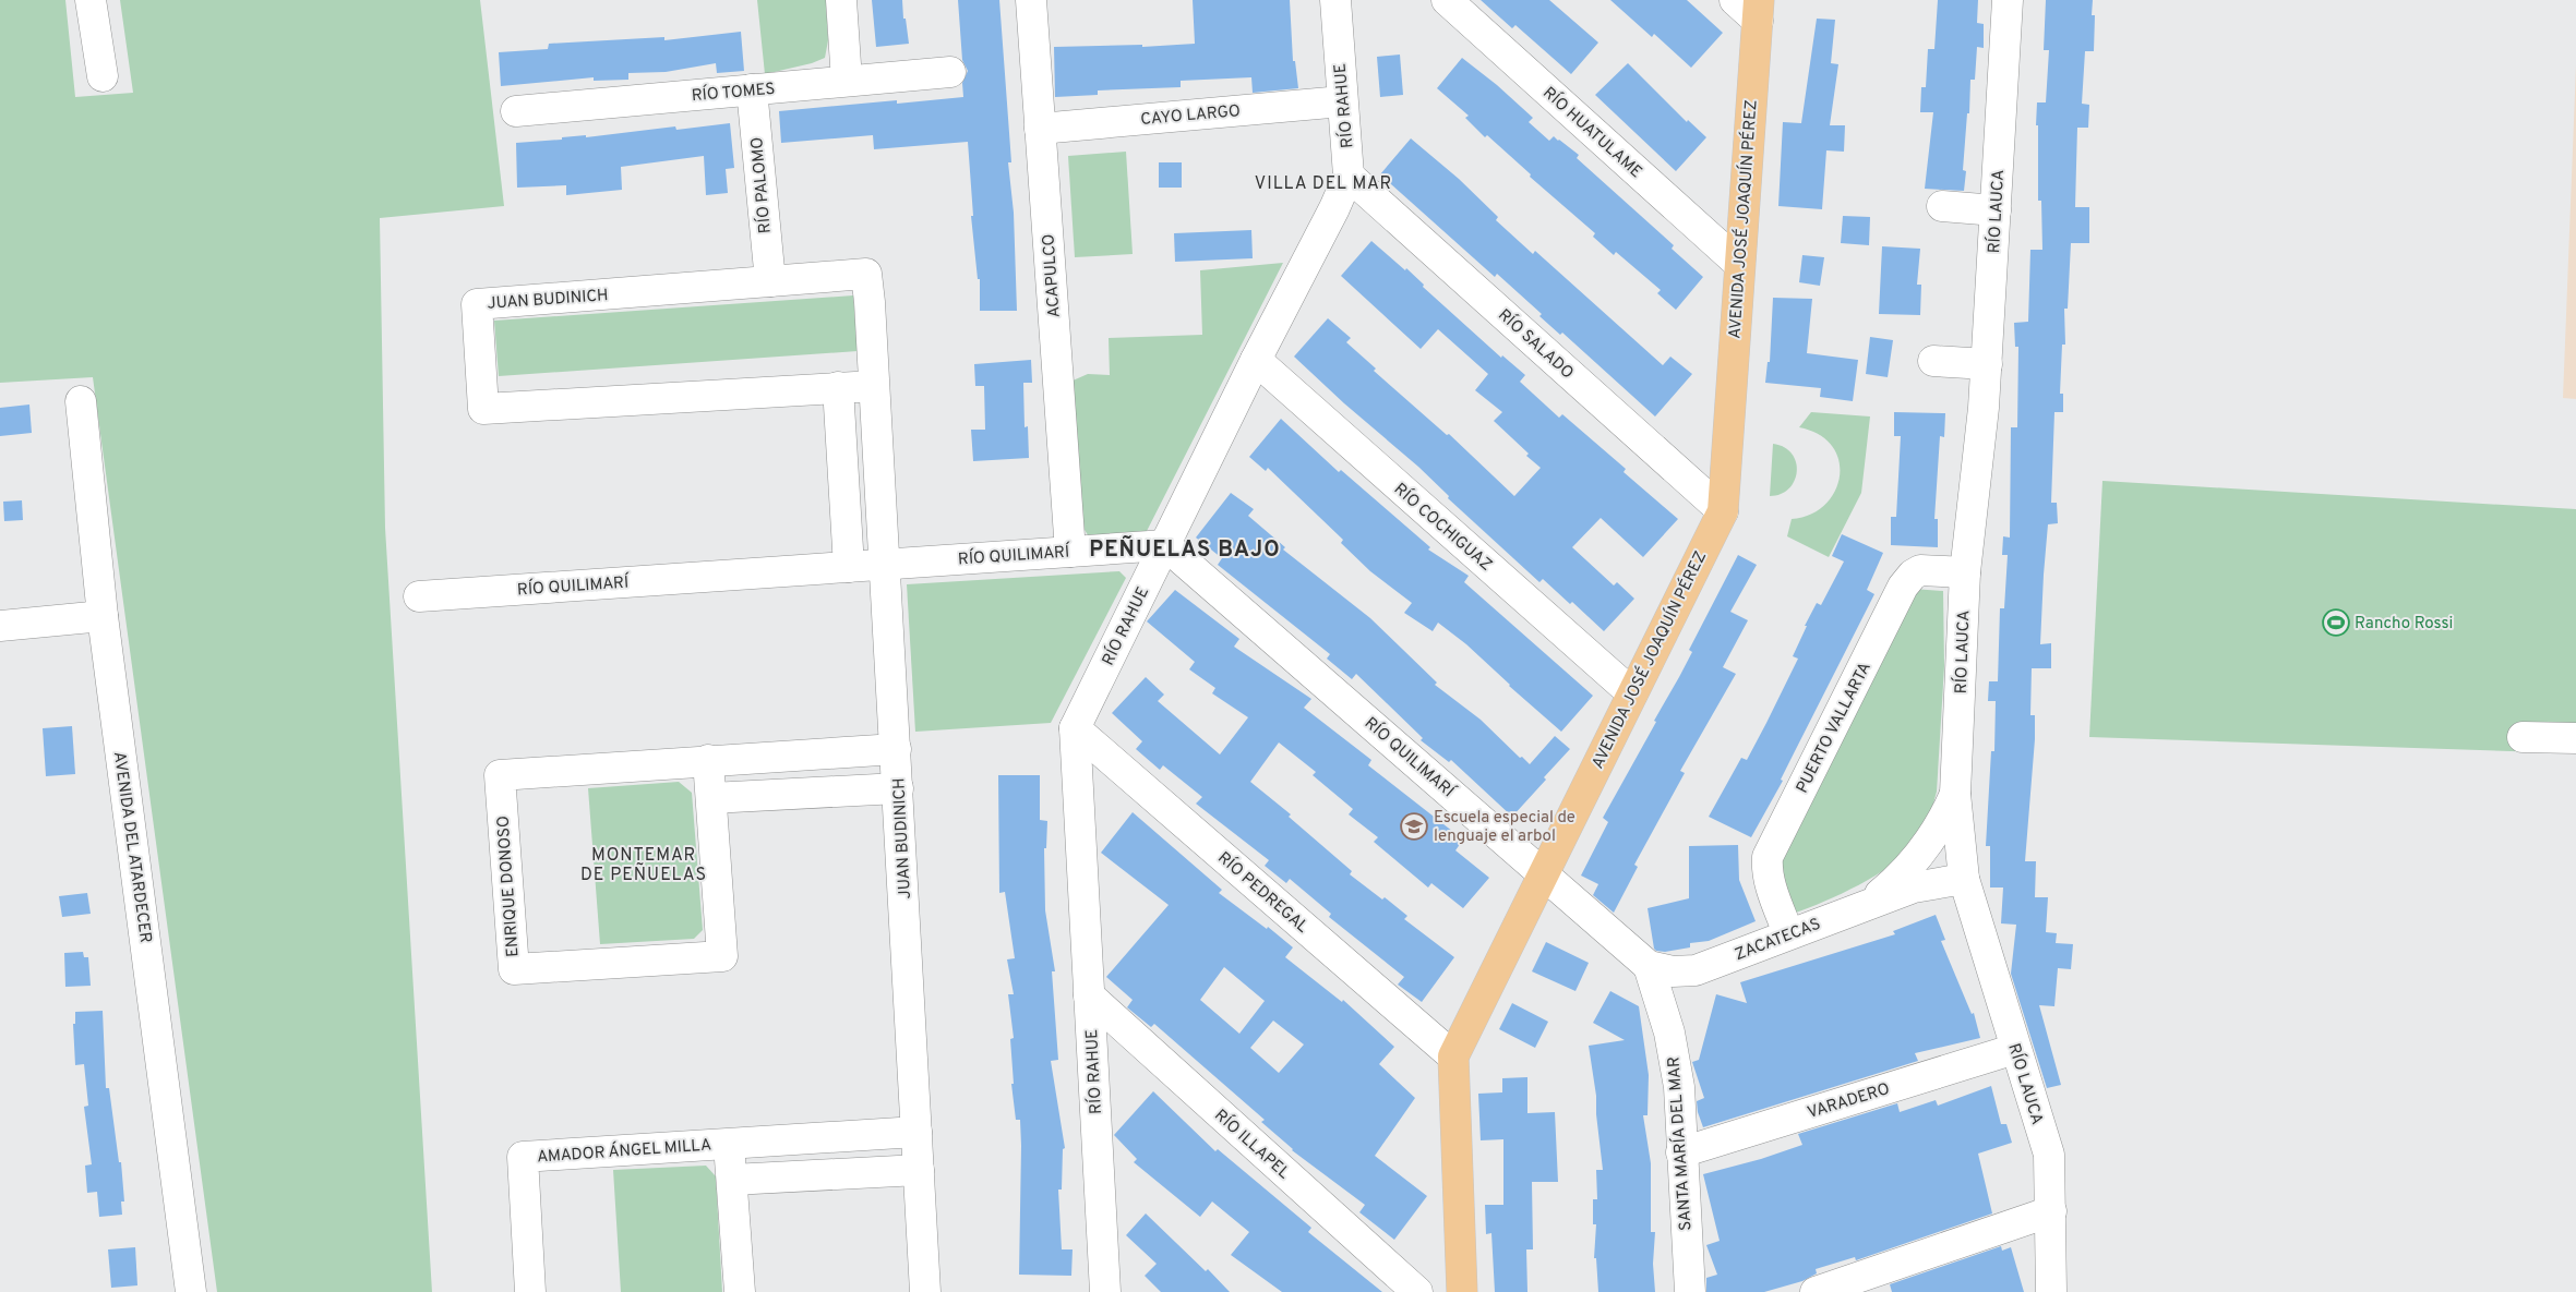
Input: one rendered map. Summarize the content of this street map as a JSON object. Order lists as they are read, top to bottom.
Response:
{
  "streets": {
    "main road": ["AVENIDA JOSÉ JOAQUÍN PÉREZ"],
    "street": [
      "RÍO TOMES",
      "RÍO RAHUE",
      "CAYO LARGO",
      "RÍO HUATULAME",
      "RÍO PALOMO",
      "RÍO LAUCA",
      "ACAPULCO",
      "JUAN BUDINICH",
      "RÍO SALADO",
      "RÍO COCHIGUAZ",
      "RÍO QUILIMARÍ",
      "PUERTO VALLARTA",
      "AVENIDA DEL ATARDECER",
      "ENRIQUE DONOSO",
      "RÍO PEDREGAL",
      "ZACATECAS",
      "VARADERO",
      "RÍO ILLAPEL",
      "SANTA MARÍA DEL MAR",
      "AMADOR ÁNGEL MILLA"
    ]
  },
  "crossings": [
    ["RÍO TOMES", "RÍO PALOMO"],
    ["RÍO RAHUE", "CAYO LARGO"],
    ["RÍO RAHUE", "RÍO SALADO"],
    ["RÍO RAHUE", "RÍO COCHIGUAZ"],
    ["RÍO RAHUE", "RÍO QUILIMARÍ"],
    ["RÍO RAHUE", "RÍO PEDREGAL"],
    ["RÍO RAHUE", "RÍO ILLAPEL"],
    ["CAYO LARGO", "ACAPULCO"],
    ["RÍO HUATULAME", "AVENIDA JOSÉ JOAQUÍN PÉREZ"],
    ["RÍO PALOMO", "JUAN BUDINICH"],
    ["RÍO LAUCA", "PUERTO VALLARTA"],
    ["RÍO LAUCA", "ZACATECAS"],
    ["RÍO LAUCA", "VARADERO"],
    ["AVENIDA JOSÉ JOAQUÍN PÉREZ", "RÍO SALADO"],
    ["AVENIDA JOSÉ JOAQUÍN PÉREZ", "RÍO COCHIGUAZ"],
    ["AVENIDA JOSÉ JOAQUÍN PÉREZ", "RÍO QUILIMARÍ"],
    ["AVENIDA JOSÉ JOAQUÍN PÉREZ", "RÍO PEDREGAL"],
    ["ACAPULCO", "RÍO QUILIMARÍ"],
    ["JUAN BUDINICH", "RÍO QUILIMARÍ"],
    ["JUAN BUDINICH", "ENRIQUE DONOSO"],
    ["JUAN BUDINICH", "AMADOR ÁNGEL MILLA"],
    ["RÍO QUILIMARÍ", "ZACATECAS"],
    ["RÍO QUILIMARÍ", "SANTA MARÍA DEL MAR"],
    ["PUERTO VALLARTA", "ZACATECAS"],
    ["ZACATECAS", "SANTA MARÍA DEL MAR"],
    ["VARADERO", "SANTA MARÍA DEL MAR"]
  ],
  "districts": ["VILLA DEL MAR", "PEÑUELAS BAJO", "MONTEMAR DE PEÑUELAS"],
  "places": {
    "sports": ["Rancho Rossi"],
    "school or university": ["Escuela especial de lenguaje el arbol"]
  }
}
